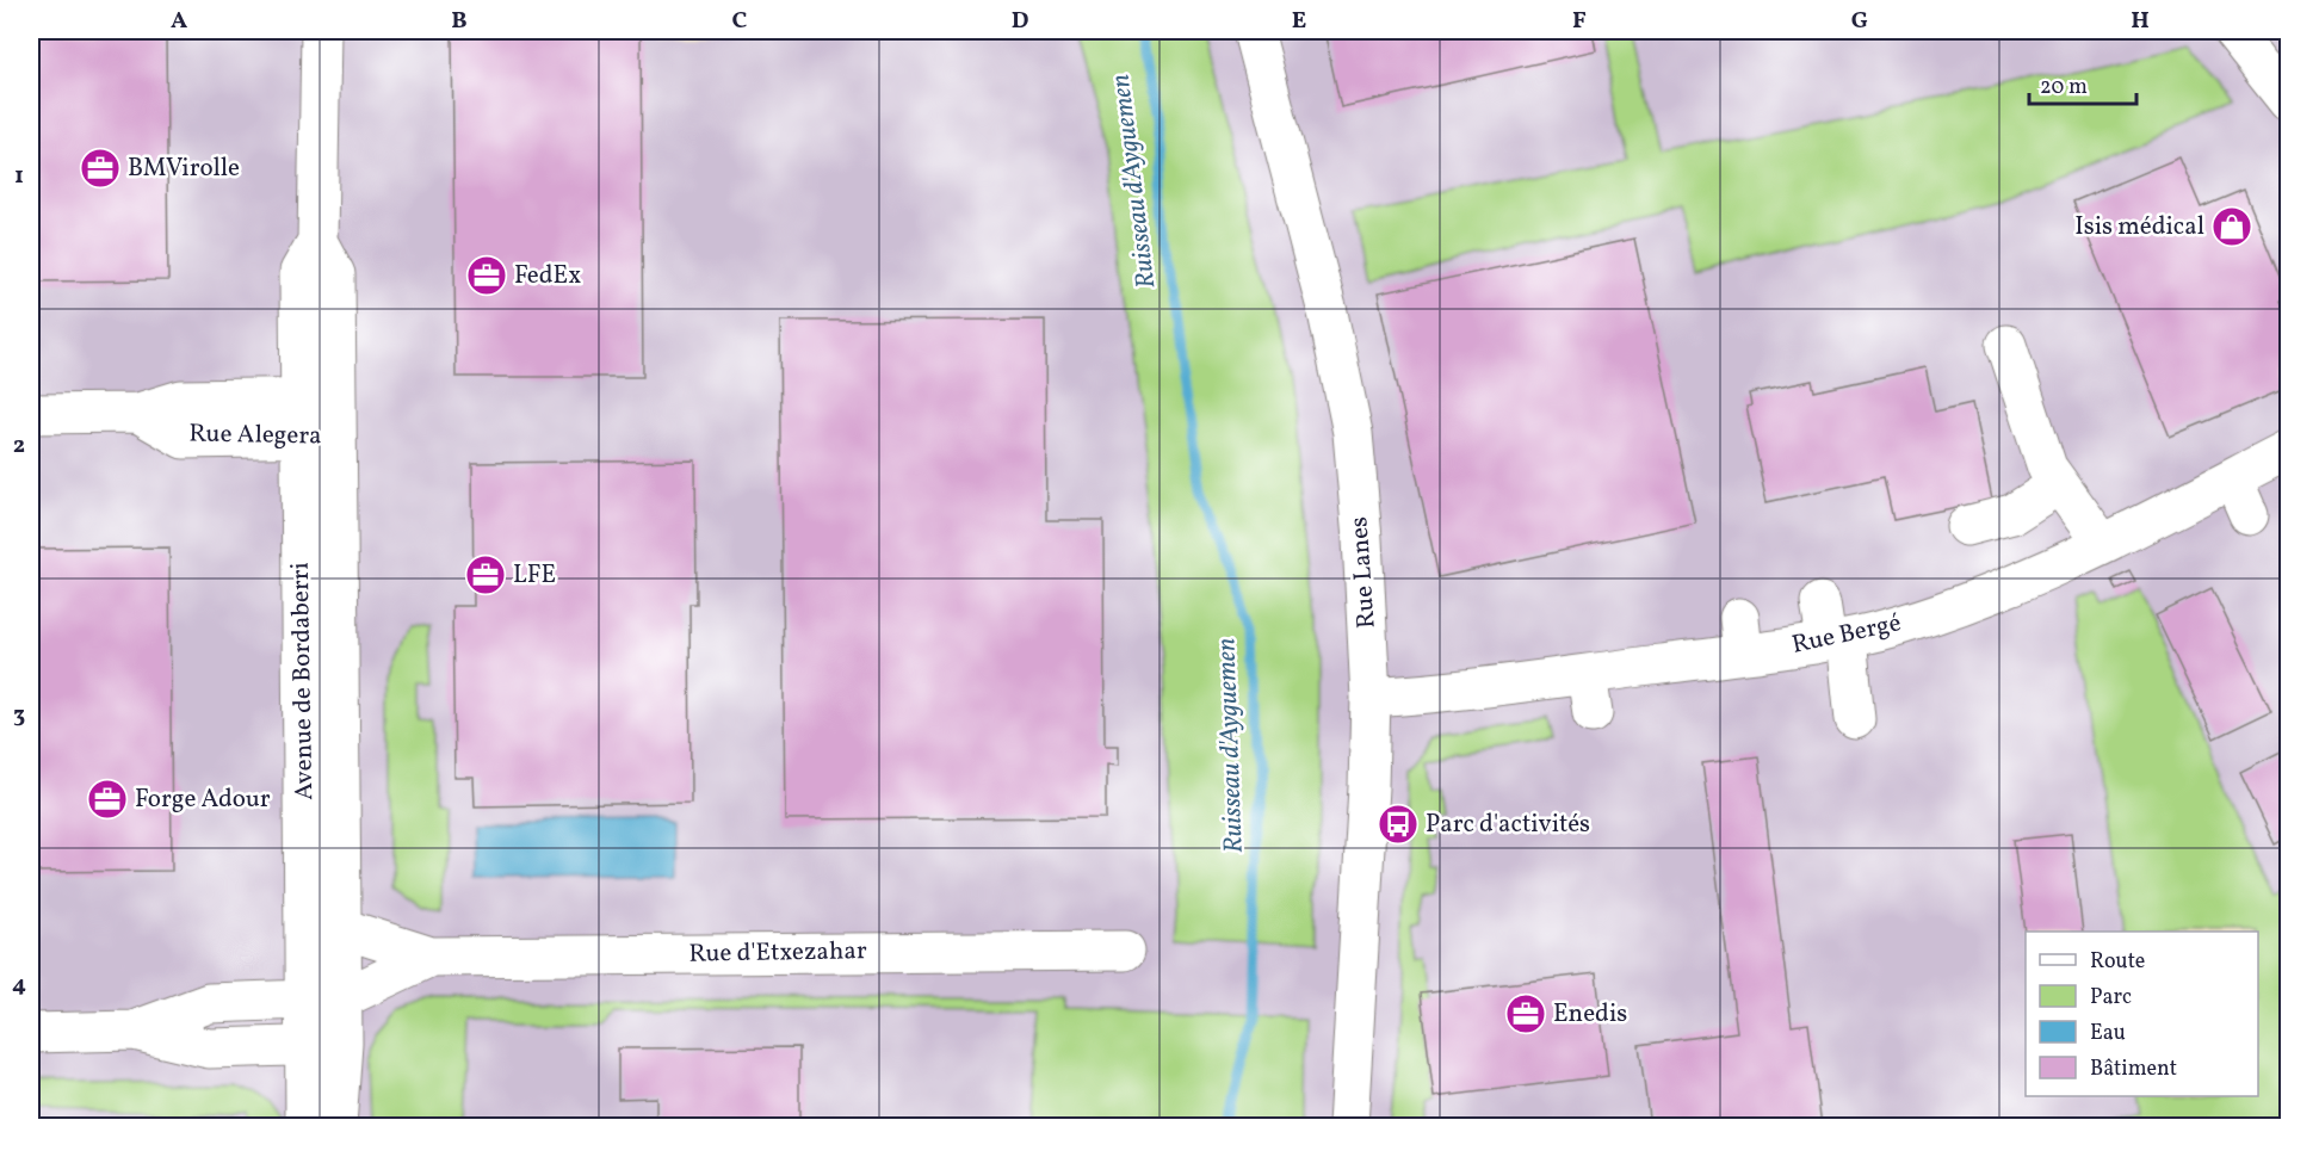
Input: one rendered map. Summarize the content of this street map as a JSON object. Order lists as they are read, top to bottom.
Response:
{
  "streets": {
    "street": [
      "Rue Alegera",
      "Rue Lanes",
      "Rue Bergé",
      "Avenue de Bordaberri",
      "Rue d'Etxezahar"
    ]
  },
  "crossings": [
    ["Rue Alegera", "Avenue de Bordaberri"],
    ["Rue Lanes", "Rue Bergé"],
    ["Avenue de Bordaberri", "Rue d'Etxezahar"]
  ],
  "water": ["Ruisseau d'Ayguemen"],
  "places": {
    "office": [
      "BMVirolle",
      "FedEx",
      "LFE",
      "Forge Adour",
      "Enedis"
    ],
    "shop": ["Isis médical"],
    "bus stop": ["Parc d'activités"]
  },
  "legend": [
    "Route",
    "Parc",
    "Eau",
    "Bâtiment"
  ],
  "scale_bar": "20 m",
  "grid": {
    "columns": [
      "A",
      "B",
      "C",
      "D",
      "E",
      "F",
      "G",
      "H"
    ],
    "rows": [
      "1",
      "2",
      "3",
      "4"
    ]
  }
}
